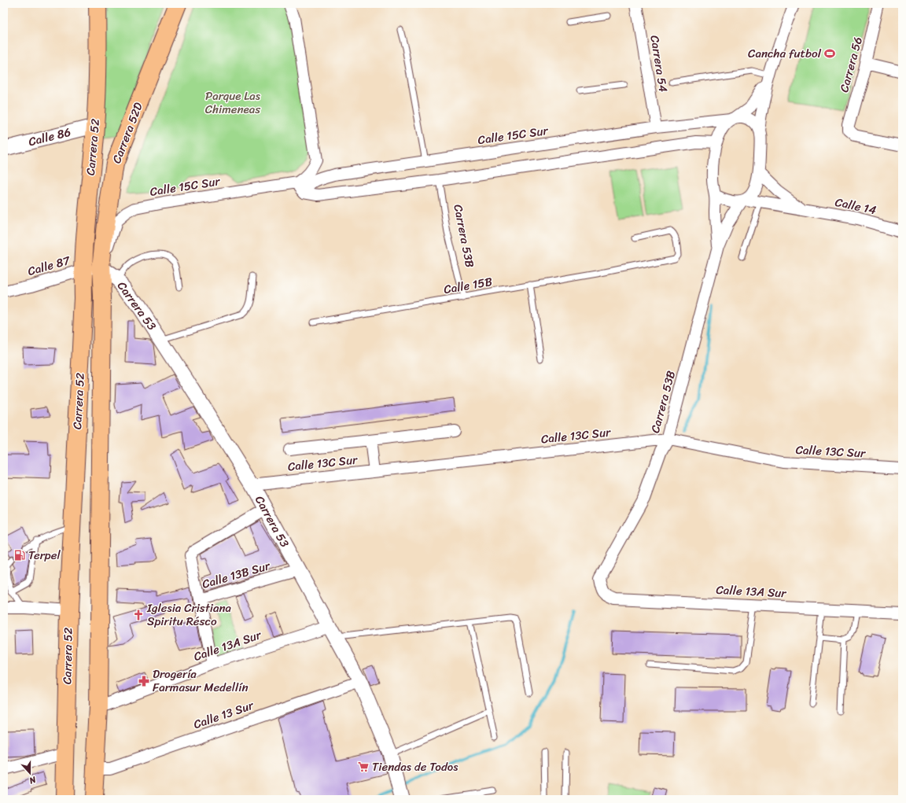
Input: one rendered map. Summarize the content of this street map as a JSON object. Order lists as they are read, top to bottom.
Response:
{
  "streets": {
    "main road": ["Carrera 52D", "Carrera 52"],
    "street": [
      "Carrera 54",
      "Carrera 56",
      "Calle 15C Sur",
      "Calle 86",
      "Calle 14",
      "Carrera 53B",
      "Calle 87",
      "Carrera 53",
      "Calle 13C Sur",
      "Calle 13B Sur",
      "Calle 13A Sur",
      "Calle 13 Sur"
    ],
    "lane": ["Calle 15B"]
  },
  "crossings": [
    ["Carrera 54", "Calle 15C Sur"],
    ["Carrera 52D", "Calle 15C Sur"],
    ["Carrera 52D", "Carrera 52"],
    ["Carrera 52D", "Calle 87"],
    ["Carrera 52D", "Carrera 53"],
    ["Calle 15C Sur", "Carrera 52"],
    ["Calle 15C Sur", "Carrera 53B"],
    ["Calle 15C Sur", "Calle 87"],
    ["Calle 15C Sur", "Carrera 53"],
    ["Calle 86", "Carrera 52"],
    ["Carrera 52", "Calle 87"],
    ["Carrera 52", "Carrera 53"],
    ["Carrera 52", "Calle 13A Sur"],
    ["Carrera 52", "Calle 13 Sur"],
    ["Calle 14", "Carrera 53B"],
    ["Carrera 53B", "Calle 15B"],
    ["Carrera 53B", "Calle 13C Sur"],
    ["Carrera 53B", "Calle 13A Sur"],
    ["Calle 87", "Carrera 53"],
    ["Carrera 53", "Calle 13C Sur"],
    ["Carrera 53", "Calle 13B Sur"],
    ["Carrera 53", "Calle 13A Sur"],
    ["Carrera 53", "Calle 13 Sur"]
  ],
  "parks": ["Parque Las Chimeneas"],
  "places": {
    "sports": ["Cancha futbol"],
    "fuel station": ["Terpel"],
    "church": ["Iglesia Cristiana Spiritu Résco"],
    "pharmacy": ["Drogería Farmasur Medellín"],
    "supermarket": ["Tiendas de Todos"]
  },
  "north": "bottom"
}
